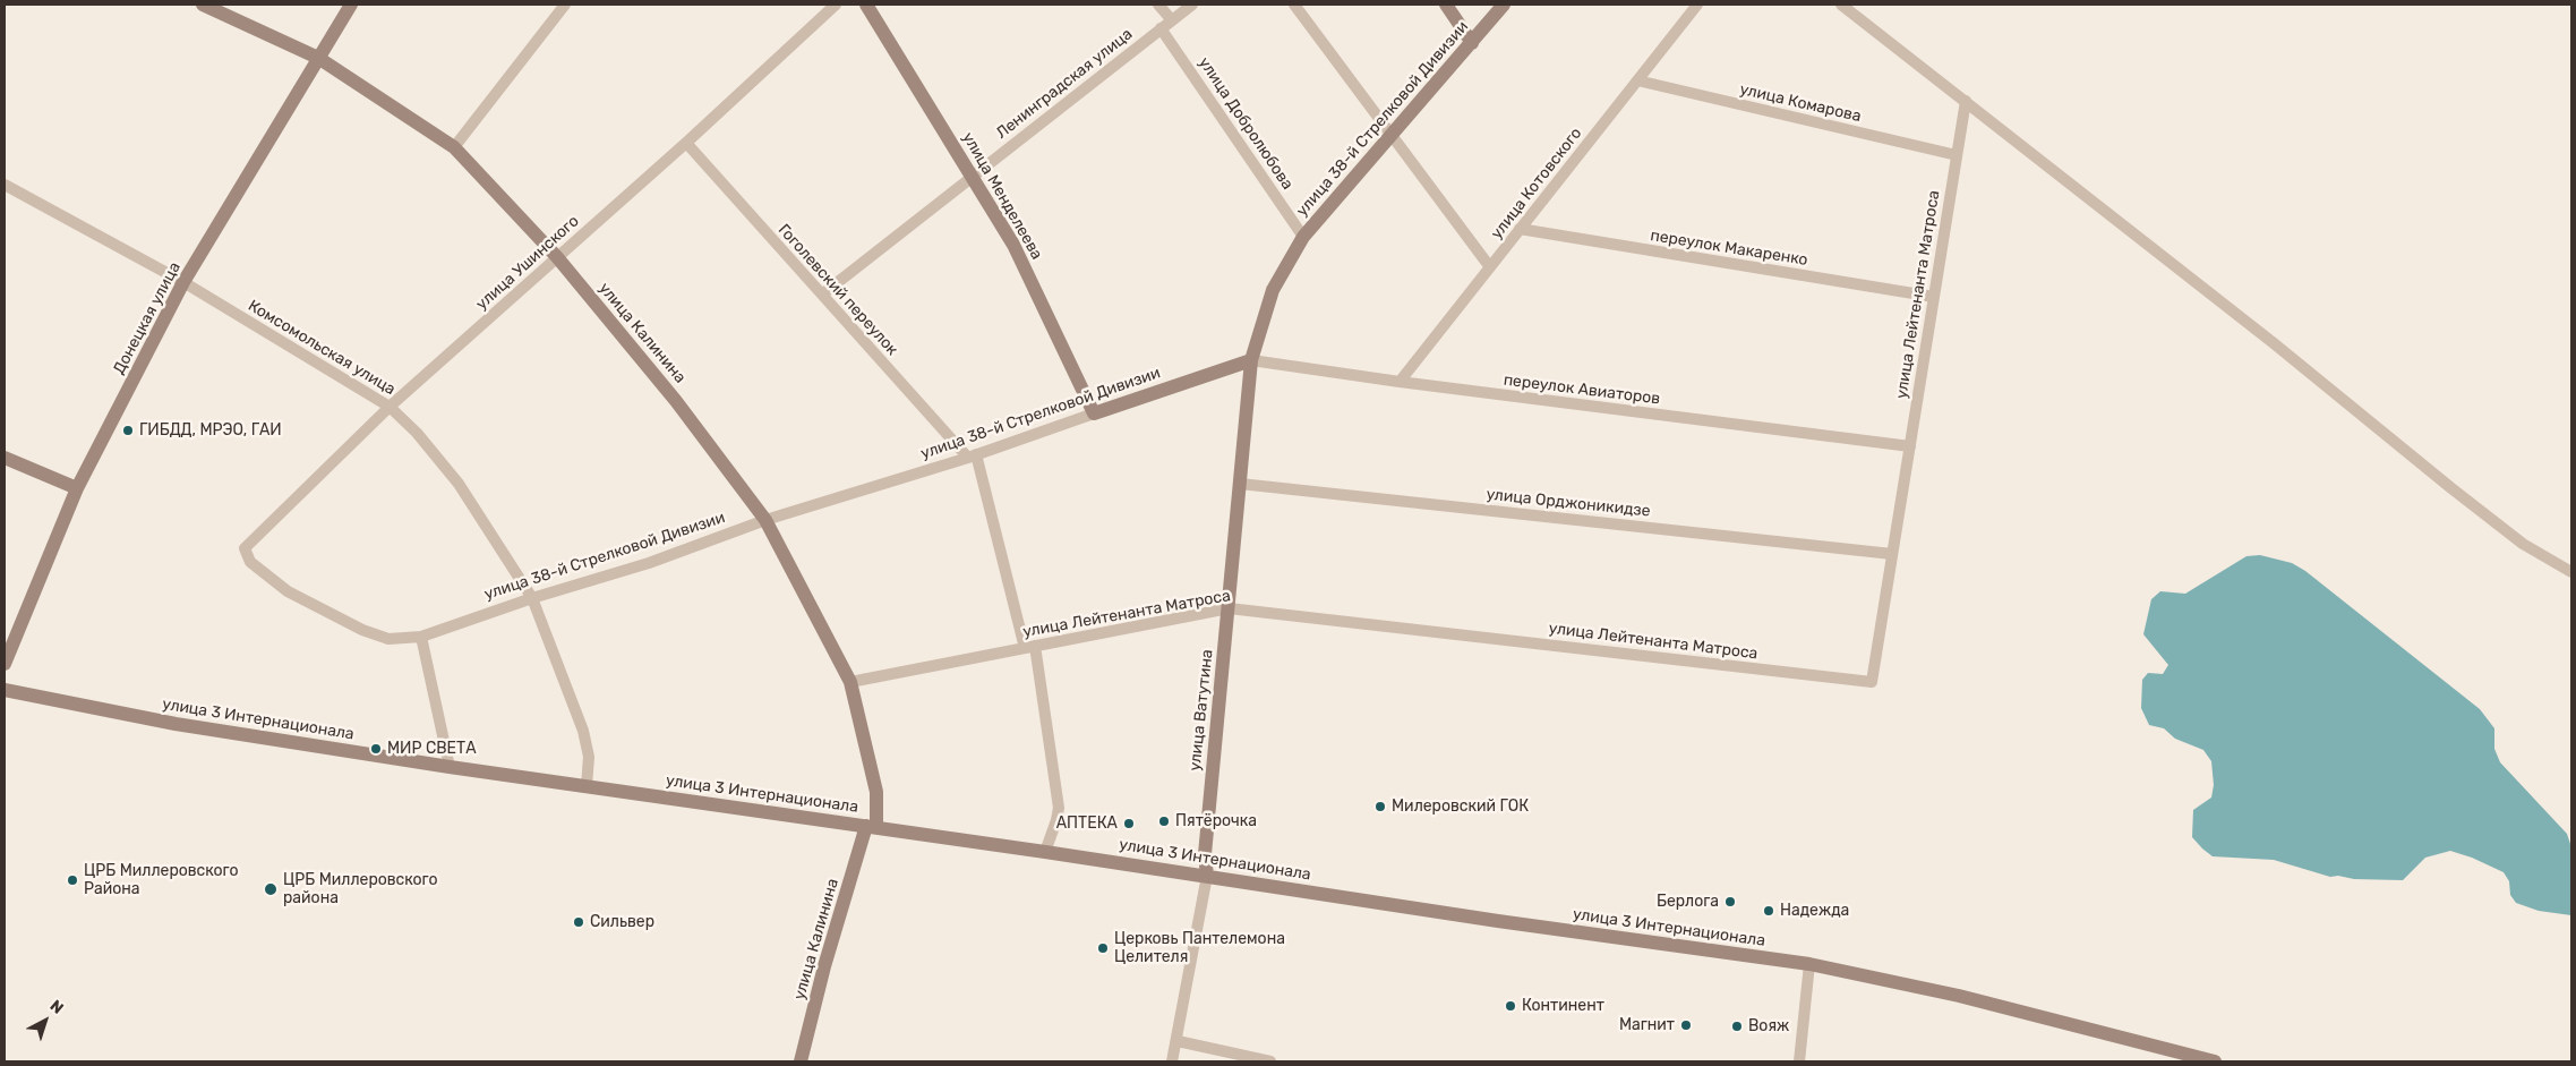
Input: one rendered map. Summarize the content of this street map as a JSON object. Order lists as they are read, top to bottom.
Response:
{
  "streets": {
    "main road": [
      "улица 38-й Стрелковой Дивизии",
      "улица Менделеева",
      "Донецкая улица",
      "улица Калинина",
      "улица Ватутина",
      "улица 3 Интернационала"
    ],
    "street": [
      "Ленинградская улица",
      "улица Комарова",
      "улица Добролюбова",
      "улица Котовского",
      "переулок Макаренко",
      "улица Ушинского",
      "Гоголевский переулок",
      "улица Лейтенанта Матроса",
      "Комсомольская улица",
      "переулок Авиаторов",
      "улица Орджоникидзе"
    ]
  },
  "crossings": [
    ["Ленинградская улица", "улица Добролюбова"],
    ["Ленинградская улица", "улица Менделеева"],
    ["Ленинградская улица", "Гоголевский переулок"],
    ["улица Комарова", "улица Котовского"],
    ["улица Комарова", "улица Лейтенанта Матроса"],
    ["улица 38-й Стрелковой Дивизии", "улица Добролюбова"],
    ["улица 38-й Стрелковой Дивизии", "улица Менделеева"],
    ["улица 38-й Стрелковой Дивизии", "улица Ушинского"],
    ["улица 38-й Стрелковой Дивизии", "Гоголевский переулок"],
    ["улица 38-й Стрелковой Дивизии", "улица Калинина"],
    ["улица 38-й Стрелковой Дивизии", "Комсомольская улица"],
    ["улица 38-й Стрелковой Дивизии", "переулок Авиаторов"],
    ["улица 38-й Стрелковой Дивизии", "улица Ватутина"],
    ["улица Котовского", "переулок Макаренко"],
    ["улица Котовского", "переулок Авиаторов"],
    ["переулок Макаренко", "улица Лейтенанта Матроса"],
    ["улица Ушинского", "Гоголевский переулок"],
    ["улица Ушинского", "улица Калинина"],
    ["улица Ушинского", "Комсомольская улица"],
    ["Гоголевский переулок", "улица Лейтенанта Матроса"],
    ["Гоголевский переулок", "улица 3 Интернационала"],
    ["улица Лейтенанта Матроса", "улица Калинина"],
    ["улица Лейтенанта Матроса", "переулок Авиаторов"],
    ["улица Лейтенанта Матроса", "улица Орджоникидзе"],
    ["улица Лейтенанта Матроса", "улица Ватутина"],
    ["Донецкая улица", "улица Калинина"],
    ["Донецкая улица", "Комсомольская улица"],
    ["улица Калинина", "улица 3 Интернационала"],
    ["Комсомольская улица", "улица 3 Интернационала"],
    ["переулок Авиаторов", "улица Ватутина"],
    ["улица Орджоникидзе", "улица Ватутина"],
    ["улица Ватутина", "улица 3 Интернационала"]
  ],
  "places": [
    "ГИБДД, МРЭО, ГАИ",
    "МИР СВЕТА",
    "Милеровский ГОК",
    "Пятёрочка",
    "АПТЕКА",
    "ЦРБ Миллеровского Района",
    "ЦРБ Миллеровского района",
    "Берлога",
    "Надежда",
    "Сильвер",
    "Церковь Пантелемона Целителя",
    "Континент",
    "Магнит",
    "Вояж"
  ],
  "north": "top right"
}
